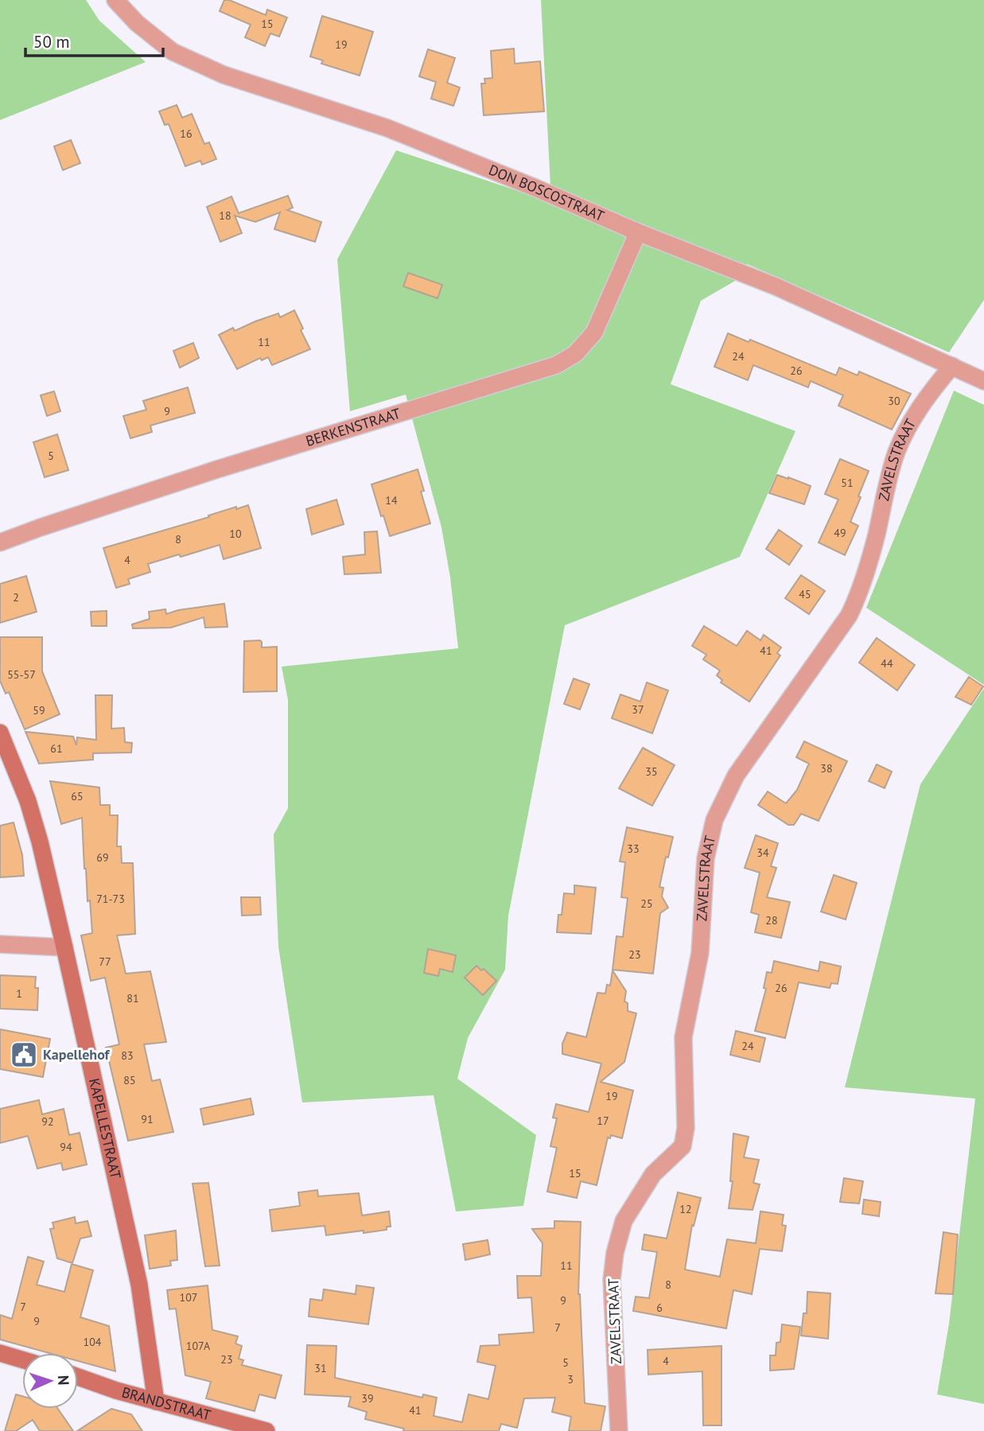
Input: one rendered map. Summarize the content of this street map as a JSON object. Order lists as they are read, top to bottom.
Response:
{
  "streets": {
    "street": [
      "DON BOSCOSTRAAT",
      "BERKENSTRAAT",
      "ZAVELSTRAAT",
      "KAPELLESTRAAT",
      "BRANDSTRAAT"
    ]
  },
  "crossings": [
    ["DON BOSCOSTRAAT", "BERKENSTRAAT"],
    ["DON BOSCOSTRAAT", "ZAVELSTRAAT"],
    ["KAPELLESTRAAT", "BRANDSTRAAT"]
  ],
  "places": {
    "public building": ["Kapellehof"]
  },
  "house_numbers": [
    "15",
    "19",
    "16",
    "18",
    "11",
    "24",
    "26",
    "30",
    "9",
    "5",
    "51",
    "14",
    "49",
    "10",
    "8",
    "4",
    "45",
    "2",
    "41",
    "44",
    "55-57",
    "37",
    "59",
    "61",
    "38",
    "35",
    "65",
    "33",
    "34",
    "69",
    "71-73",
    "25",
    "28",
    "23",
    "77",
    "26",
    "1",
    "81",
    "24",
    "83",
    "85",
    "19",
    "91",
    "17",
    "92",
    "94",
    "15",
    "12",
    "11",
    "8",
    "107",
    "9",
    "7",
    "6",
    "9",
    "7",
    "104",
    "107A",
    "23",
    "4",
    "5",
    "31",
    "3",
    "39",
    "41"
  ],
  "scale_bar": "50 m",
  "north": "right"
}
